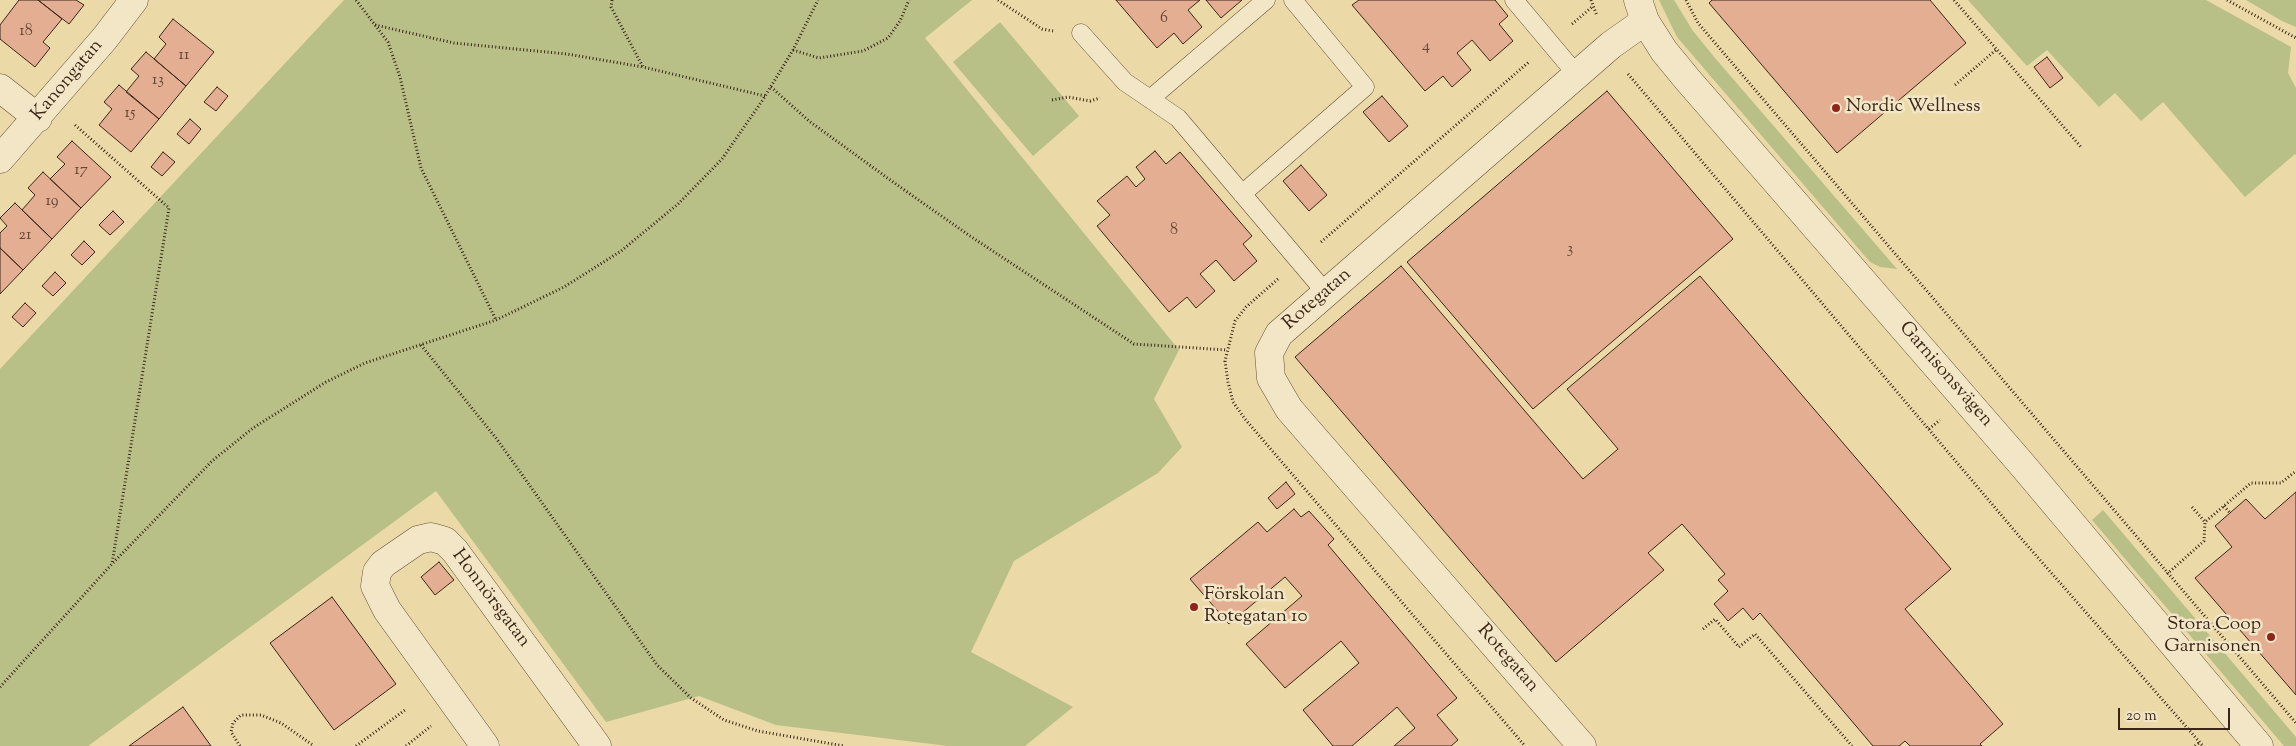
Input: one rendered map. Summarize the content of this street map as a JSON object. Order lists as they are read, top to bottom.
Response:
{
  "streets": {
    "street": [
      "Kanongatan",
      "Rotegatan",
      "Garnisonsvägen",
      "Honnörsgatan"
    ]
  },
  "crossings": [
    ["Rotegatan", "Garnisonsvägen"]
  ],
  "places": ["Nordic Wellness", "Förskolan Rotegatan 10", "Stora Coop Garnisonen"],
  "house_numbers": [
    "6",
    "18",
    "4",
    "11",
    "13",
    "15",
    "17",
    "19",
    "8",
    "21",
    "3"
  ],
  "scale_bar": "20 m"
}
